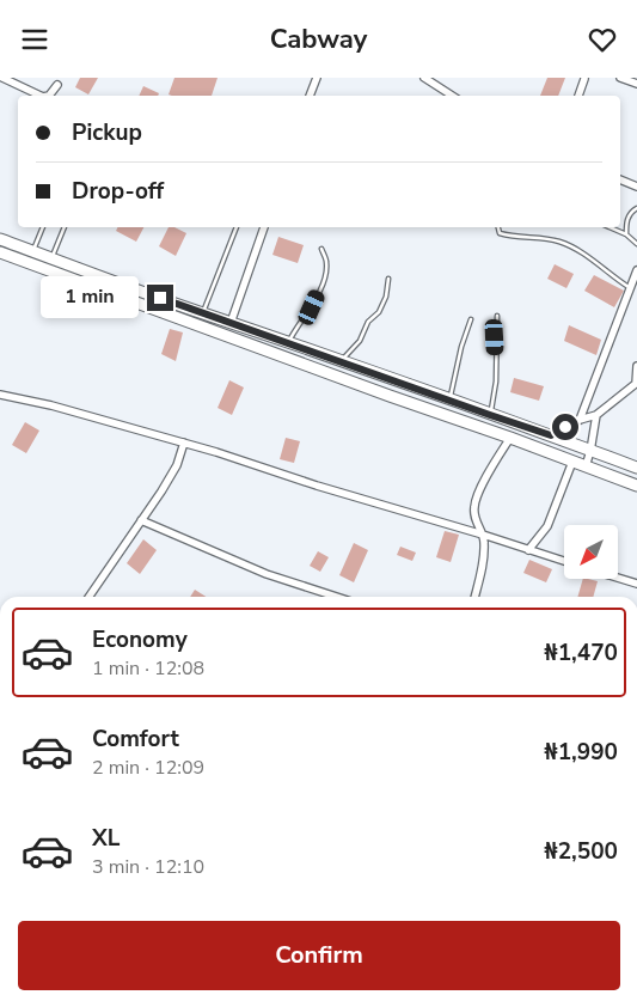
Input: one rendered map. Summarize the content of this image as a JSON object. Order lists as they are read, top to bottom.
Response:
{
  "north": "bottom left",
  "page": {
    "header": "Cabway",
    "banner": ["Pickup", "Drop-off"],
    "bubble": "1 min",
    "list": [
      {
        "name": "Economy",
        "note": "1 min · 12:08",
        "value": "₦1,470"
      },
      {
        "name": "Comfort",
        "note": "2 min · 12:09",
        "value": "₦1,990"
      },
      {
        "name": "XL",
        "note": "3 min · 12:10",
        "value": "₦2,500"
      }
    ],
    "buttons": "Confirm"
  }
}
